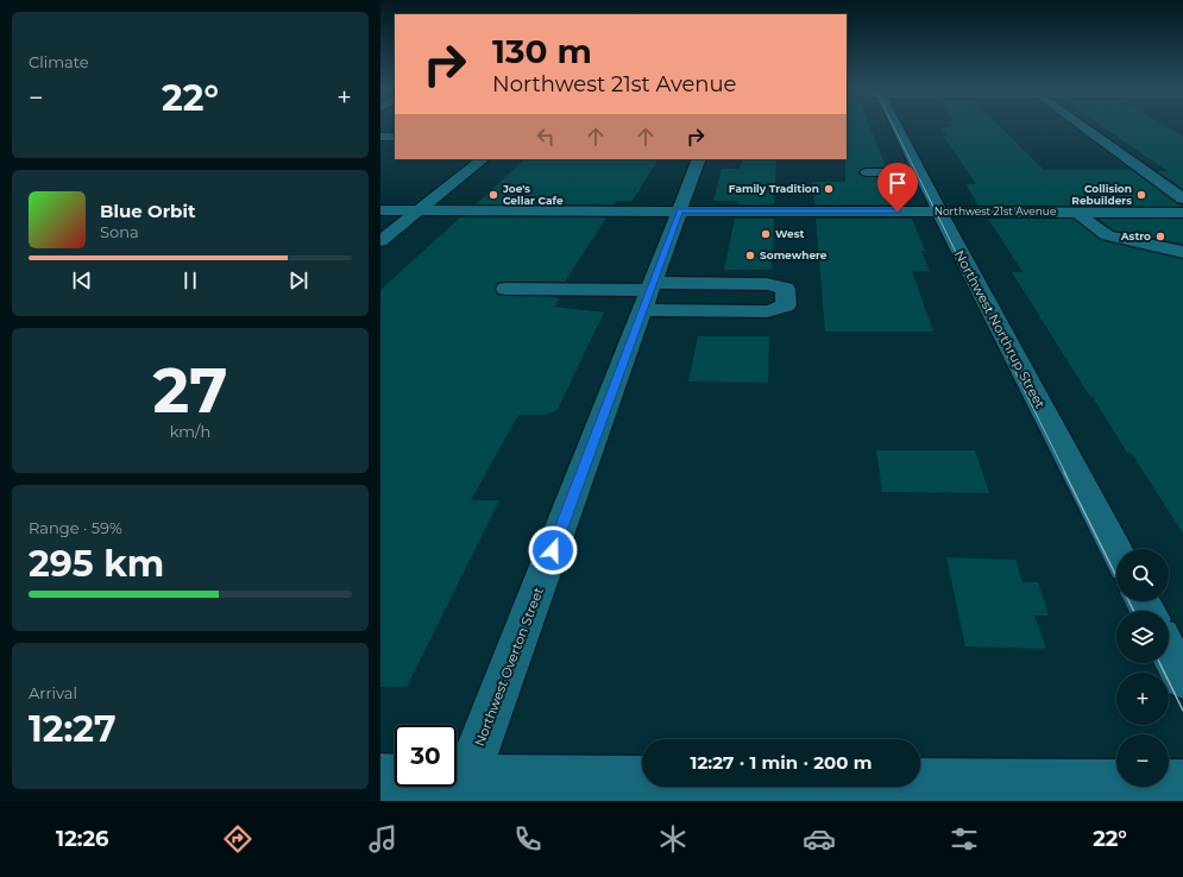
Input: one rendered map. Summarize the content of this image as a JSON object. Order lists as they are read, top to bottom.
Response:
{
  "streets": {
    "street": ["Northwest 21st Avenue", "Northwest Northrup Street", "Northwest Overton Street"]
  },
  "crossings": [
    ["Northwest 21st Avenue", "Northwest Northrup Street"],
    ["Northwest 21st Avenue", "Northwest Overton Street"]
  ],
  "places": [
    "Family Tradition",
    "Joe's Cellar Cafe",
    "Collision Rebuilders",
    "West",
    "Astro",
    "Somewhere"
  ],
  "page": {
    "tile": [
      "Climate",
      ["27", "km/h"],
      ["Range · 59%", "295 km"],
      ["Arrival", "12:27"]
    ],
    "turn": ["130 m", "Northwest 21st Avenue"],
    "heat": ["−", "22°", "+"],
    "song": ["Blue Orbit", "Sona"],
    "map_buttons": ["+", "−"],
    "limit": "30",
    "trip": "12:27 · 1 min · 200 m",
    "tabs": ["12:26", "22°"]
  }
}
